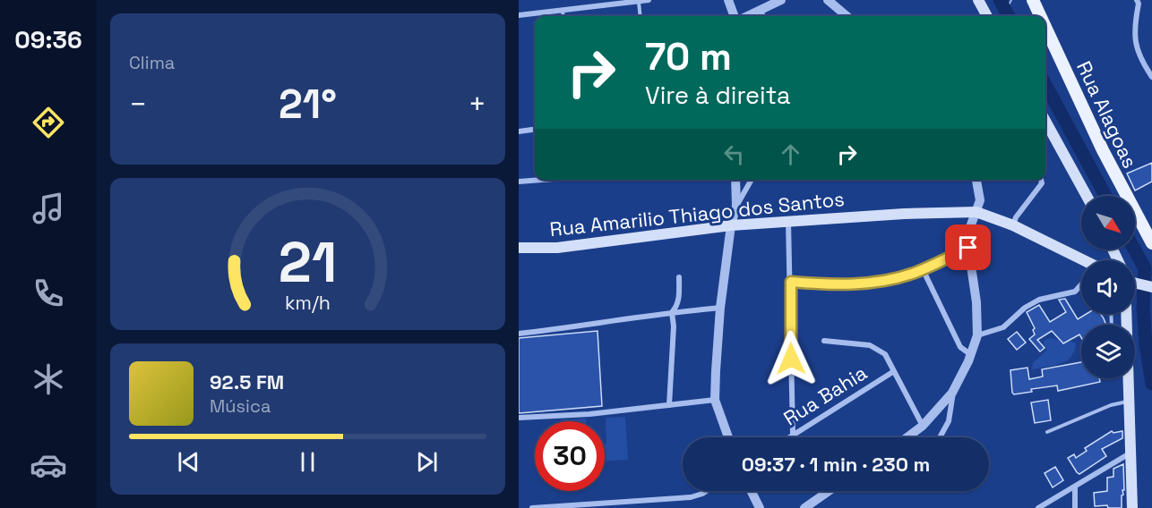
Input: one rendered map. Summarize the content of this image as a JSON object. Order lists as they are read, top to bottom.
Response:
{
  "streets": {
    "main road": ["Rua Alagoas", "Rua Amarilio Thiago dos Santos"],
    "street": ["Rua Bahia"]
  },
  "north": "bottom right",
  "page": {
    "tabs": "09:36",
    "tile": "Clima",
    "turn": ["70 m", "Vire à direita"],
    "heat": ["−", "21°", "+"],
    "song": ["92.5 FM", "Música"],
    "limit": "30",
    "trip": "09:37 · 1 min · 230 m",
    "gauge": ["21", "km/h"]
  }
}
